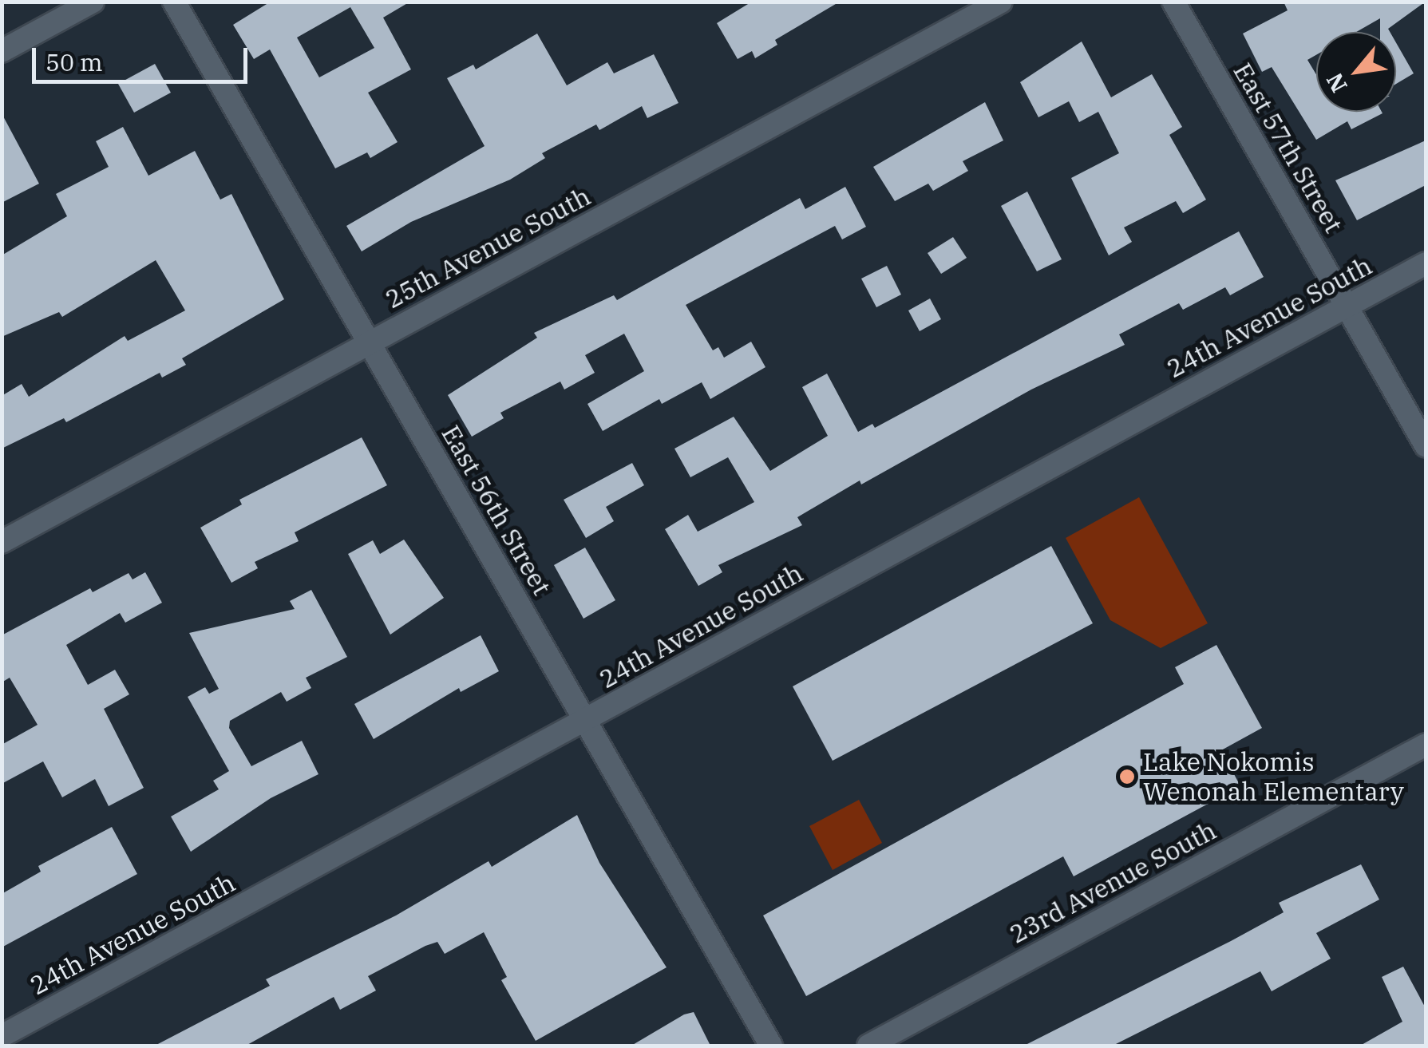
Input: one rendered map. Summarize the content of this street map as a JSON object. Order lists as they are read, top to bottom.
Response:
{
  "streets": {
    "street": [
      "East 57th Street",
      "25th Avenue South",
      "24th Avenue South",
      "East 56th Street",
      "23rd Avenue South"
    ]
  },
  "crossings": [
    ["East 57th Street", "24th Avenue South"],
    ["25th Avenue South", "East 56th Street"],
    ["24th Avenue South", "East 56th Street"]
  ],
  "places": ["Lake Nokomis Wenonah Elementary"],
  "scale_bar": "50 m",
  "north": "bottom left"
}
